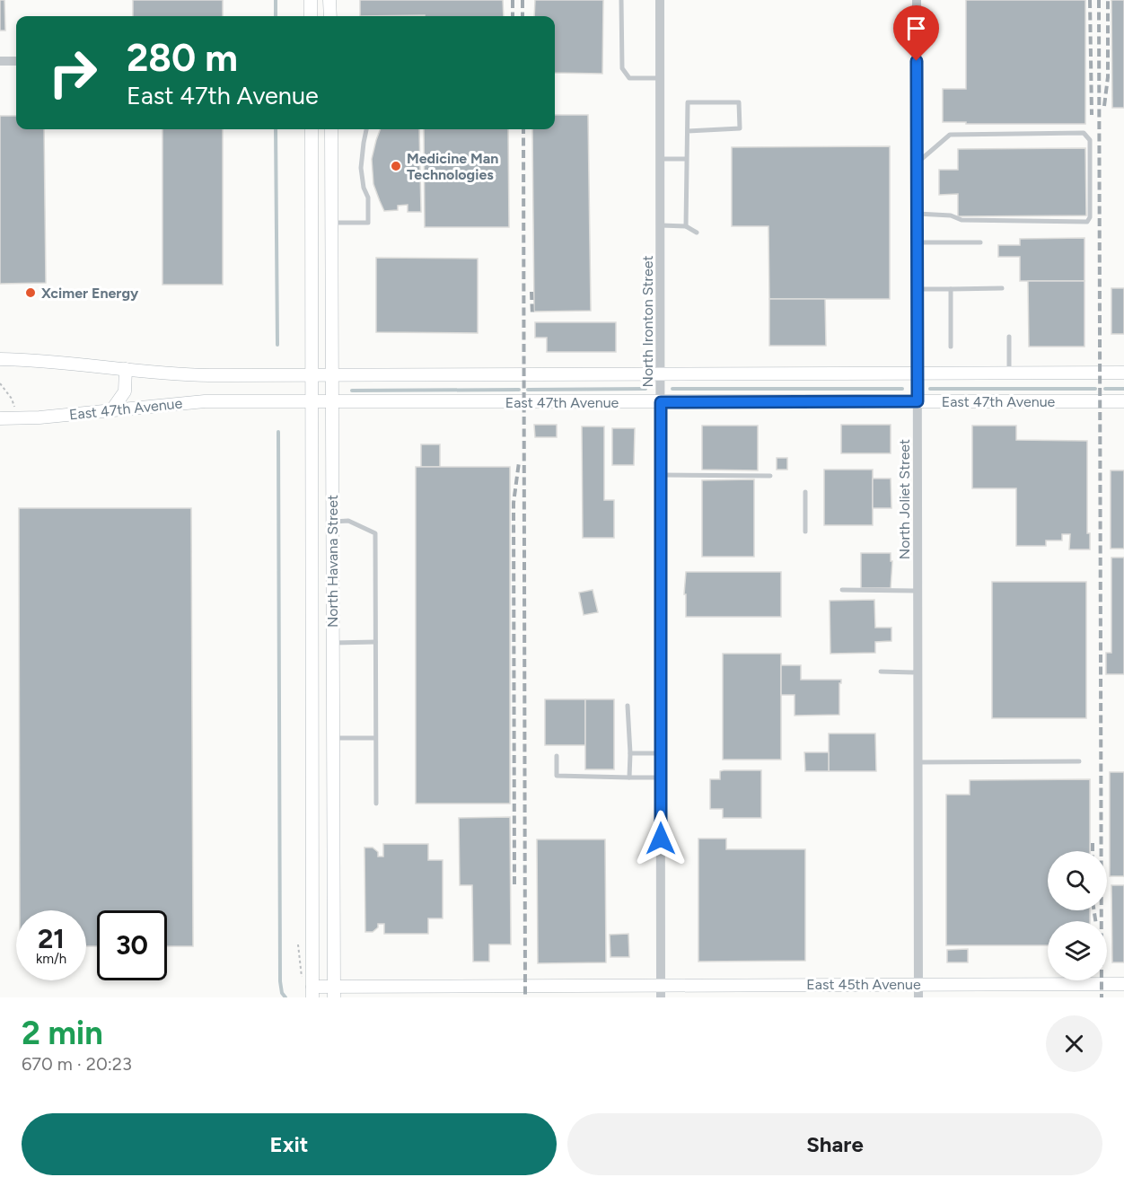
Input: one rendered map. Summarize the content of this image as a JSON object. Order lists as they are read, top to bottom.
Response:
{
  "streets": {
    "main road": ["East 47th Avenue", "North Havana Street", "East 45th Avenue"],
    "street": ["North Ironton Street", "North Joliet Street"]
  },
  "crossings": [
    ["North Ironton Street", "East 47th Avenue"],
    ["North Ironton Street", "East 45th Avenue"],
    ["East 47th Avenue", "North Joliet Street"],
    ["East 47th Avenue", "North Havana Street"],
    ["North Joliet Street", "East 45th Avenue"],
    ["North Havana Street", "East 45th Avenue"]
  ],
  "places": ["Medicine Man Technologies", "Xcimer Energy"],
  "page": {
    "turn": ["280 m", "East 47th Avenue"],
    "speed": "21 km/h",
    "limit": "30",
    "heading": ["2 min", "670 m · 20:23"],
    "buttons": ["Exit", "Share"]
  }
}
